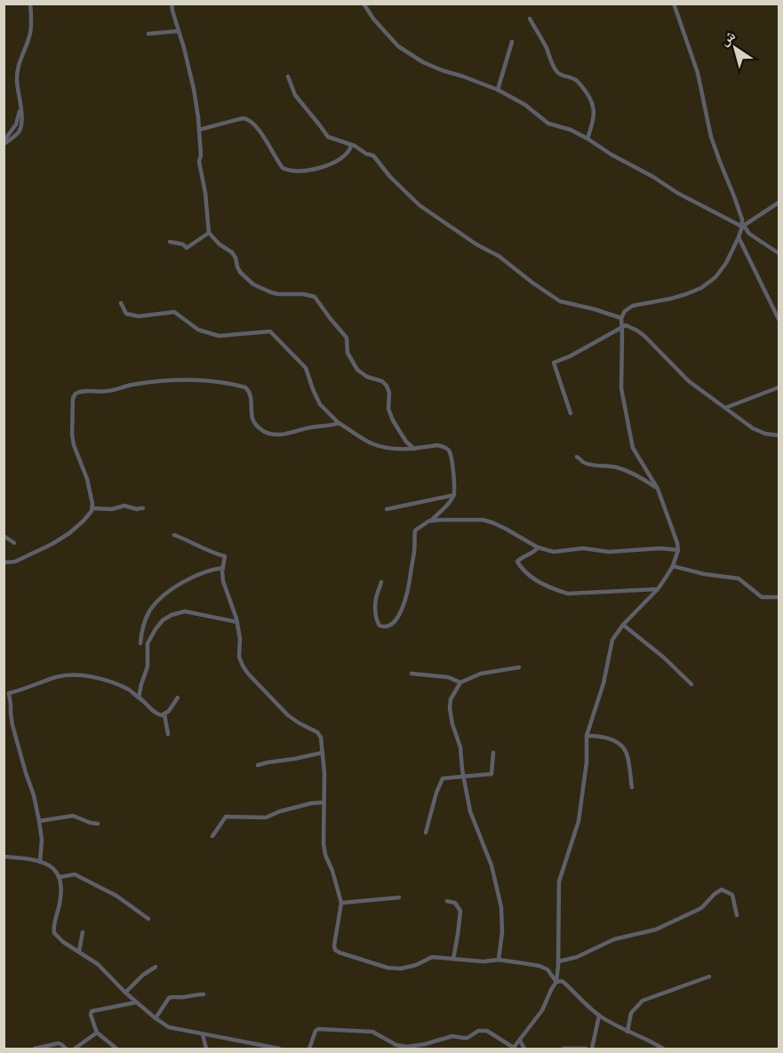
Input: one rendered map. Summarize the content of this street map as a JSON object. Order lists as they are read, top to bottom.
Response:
{
  "north": "top left"
}
